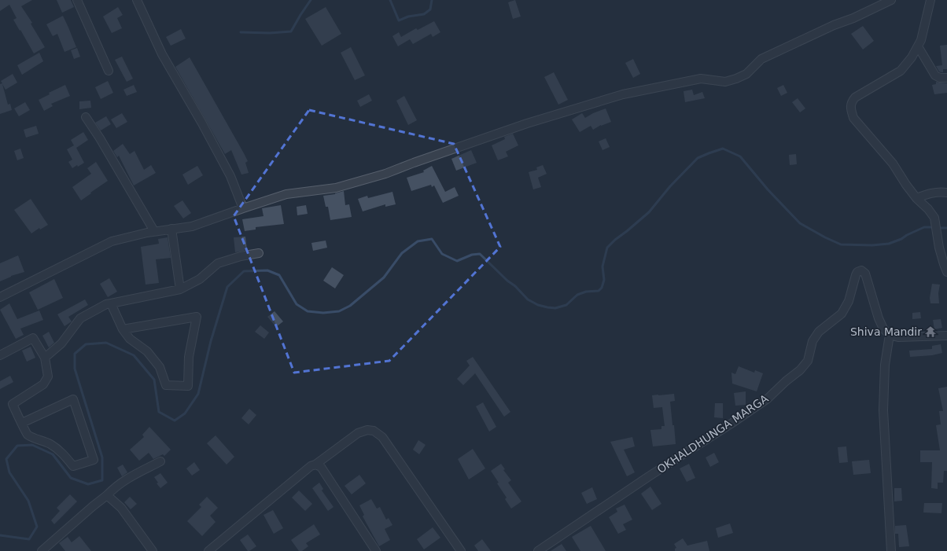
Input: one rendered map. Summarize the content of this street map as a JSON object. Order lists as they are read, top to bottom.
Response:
{
  "streets": {
    "street": ["OKHALDHUNGA MARGA"]
  },
  "places": {
    "temple": ["Shiva Mandir"]
  }
}
